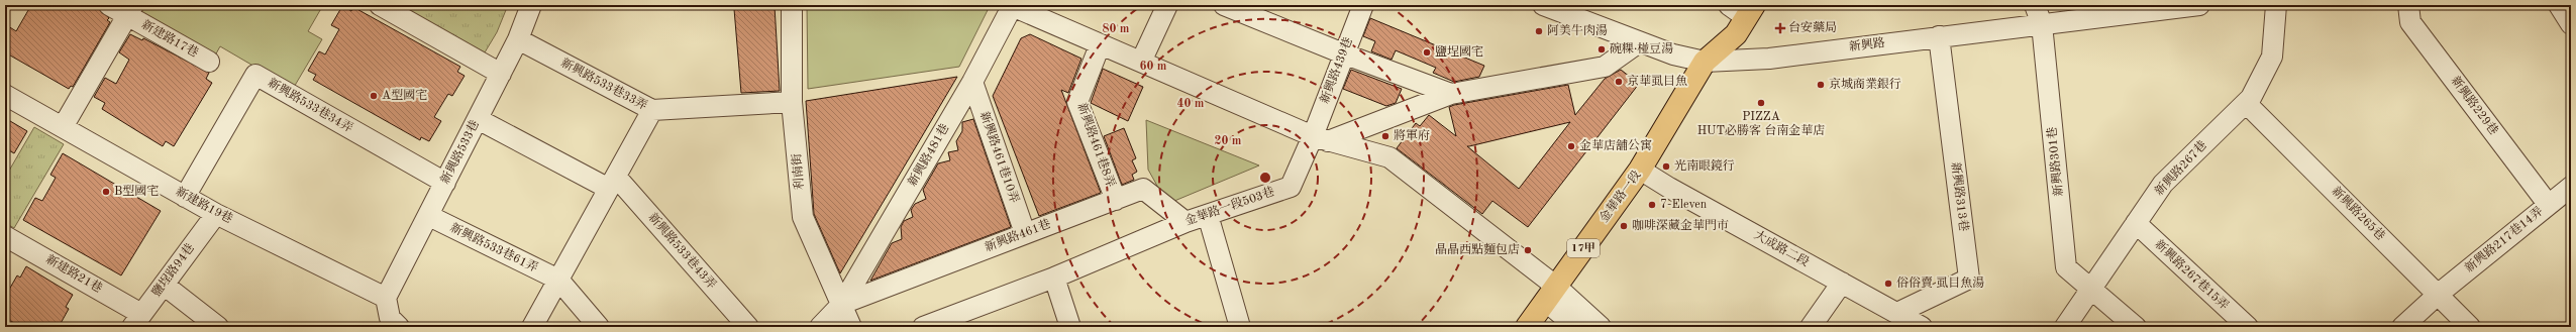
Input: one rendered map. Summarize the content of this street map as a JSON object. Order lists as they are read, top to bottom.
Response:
{
  "streets": {
    "main road": ["金華路一段", "17甲"],
    "street": [
      "新建路17巷",
      "新興路",
      "新興路439巷",
      "新興路533巷33弄",
      "新興路533巷34弄",
      "新興路229巷",
      "新興路461巷8弄",
      "新興路533巷",
      "新興路481巷",
      "新興路461巷10弄",
      "新興路301巷",
      "新興路267巷",
      "利南街",
      "新興路313巷",
      "新建路19巷",
      "金華路一段503巷",
      "新興路265巷",
      "新興路461巷",
      "新興路217巷14弄",
      "新興路533巷61弄",
      "大成路二段",
      "新興路533巷43弄",
      "鹽埕路94巷",
      "新建路21巷",
      "新興路267巷15弄"
    ]
  },
  "crossings": [
    ["新興路", "新興路301巷"],
    ["新興路", "金華路一段"],
    ["新興路", "新興路313巷"],
    ["新興路", "17甲"],
    ["新興路439巷", "金華路一段503巷"],
    ["新興路533巷33弄", "新興路533巷"],
    ["新興路533巷33弄", "利南街"],
    ["新興路533巷34弄", "新興路533巷"],
    ["新興路533巷34弄", "新建路19巷"],
    ["新興路229巷", "新興路217巷14弄"],
    ["新興路461巷8弄", "新興路461巷"],
    ["新興路533巷", "新建路19巷"],
    ["新興路533巷", "新興路533巷61弄"],
    ["新興路533巷", "新興路533巷43弄"],
    ["新興路481巷", "新興路461巷10弄"],
    ["新興路481巷", "利南街"],
    ["新興路481巷", "新興路461巷"],
    ["新興路461巷10弄", "新興路461巷"],
    ["新興路301巷", "新興路267巷"],
    ["新興路267巷", "新興路265巷"],
    ["新興路267巷", "新興路267巷15弄"],
    ["利南街", "新興路461巷"],
    ["金華路一段", "17甲"],
    ["金華路一段", "大成路二段"],
    ["新興路313巷", "大成路二段"],
    ["新建路19巷", "鹽埕路94巷"],
    ["金華路一段503巷", "新興路461巷"],
    ["新興路265巷", "新興路217巷14弄"],
    ["鹽埕路94巷", "新建路21巷"]
  ],
  "places": {
    "health": ["台安藥局"],
    "other": [
      "阿美牛肉湯",
      "碗粿·椪豆湯",
      "鹽埕國宅",
      "京華虱目魚",
      "京城商業銀行",
      "A型國宅",
      "PIZZA HUT必勝客 台南金華店",
      "將軍府",
      "金華店舖公寓",
      "光南眼鏡行",
      "B型國宅",
      "7-Eleven",
      "咖啡深藏金華門市",
      "晶晶西點麵包店",
      "俗俗賣 虱目魚湯"
    ]
  },
  "rings": [
    "80 m",
    "60 m",
    "40 m",
    "20 m"
  ]
}
